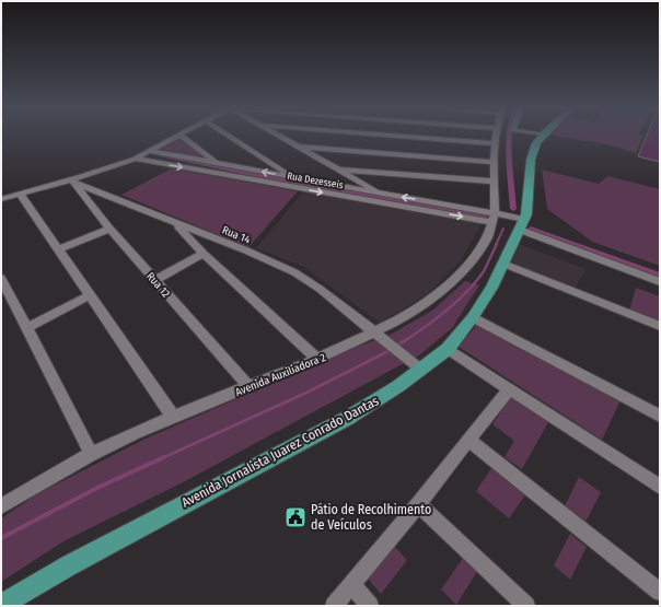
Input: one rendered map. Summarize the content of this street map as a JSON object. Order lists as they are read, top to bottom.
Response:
{
  "streets": {
    "main road": ["Avenida Jornalista Juarez Conrado Dantas"],
    "street": [
      "Rua Dezesseis",
      "Rua 14",
      "Rua 12",
      "Avenida Auxiliadora 2"
    ]
  },
  "crossings": [
    ["Rua Dezesseis", "Avenida Auxiliadora 2"],
    ["Rua 14", "Rua 12"],
    ["Rua 14", "Avenida Auxiliadora 2"],
    ["Rua 14", "Avenida Jornalista Juarez Conrado Dantas"],
    ["Rua 12", "Avenida Auxiliadora 2"]
  ],
  "places": {
    "public building": ["Pátio de Recolhimento de Veículos"]
  }
}
